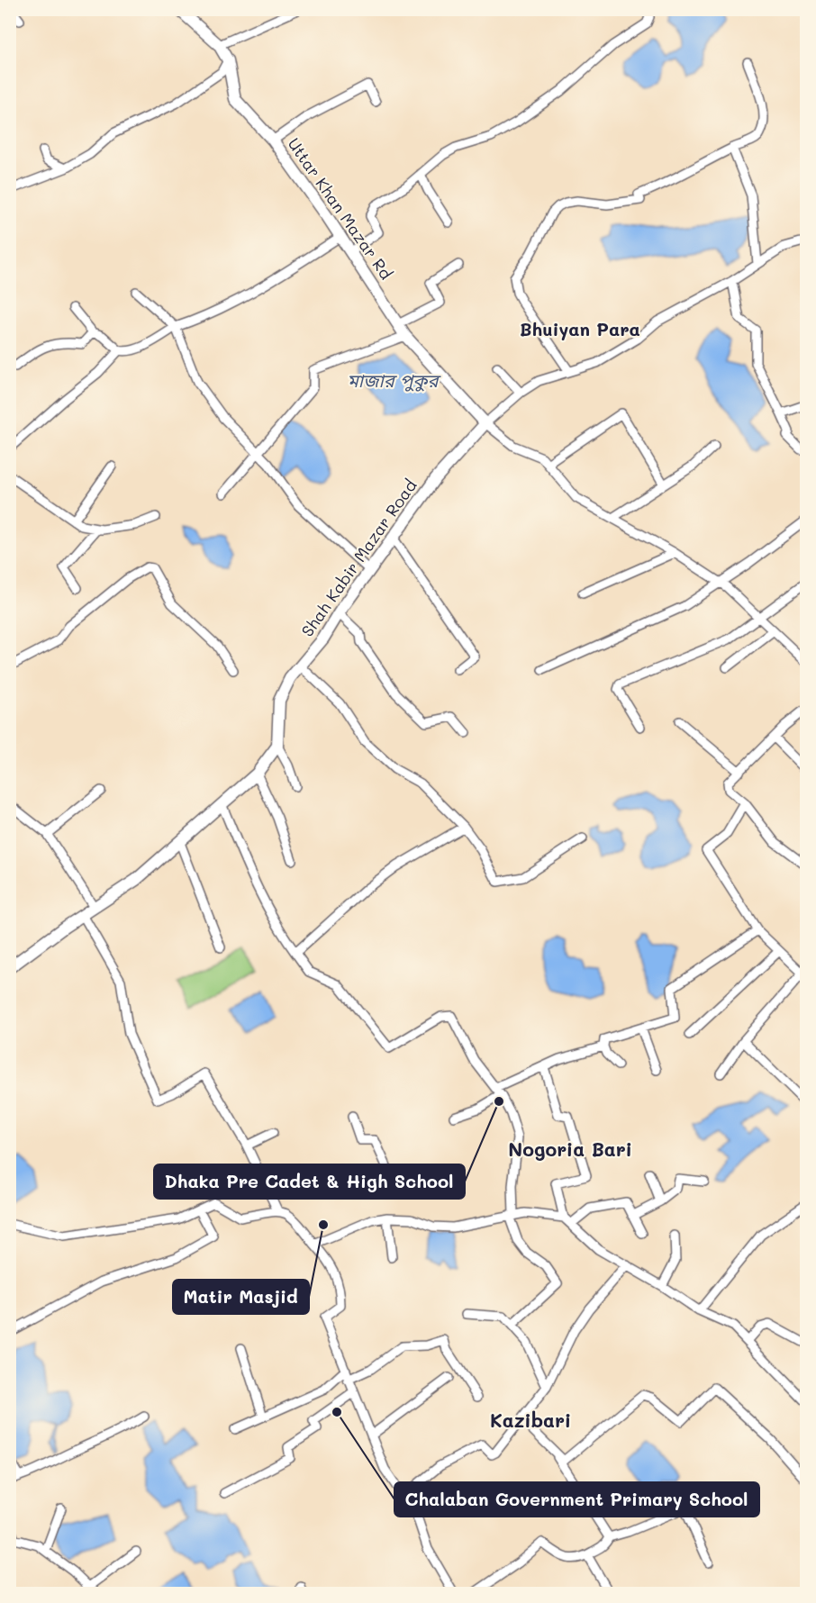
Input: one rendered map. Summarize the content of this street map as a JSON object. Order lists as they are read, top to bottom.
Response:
{
  "streets": {
    "main road": ["Uttar Khan Mazar Rd", "Shah Kabir Mazar Road"]
  },
  "crossings": [
    ["Uttar Khan Mazar Rd", "Shah Kabir Mazar Road"]
  ],
  "districts": ["Bhuiyan Para", "Nogoria Bari", "Kazibari"],
  "water": ["মাজার পুকুর"],
  "places": ["Dhaka Pre Cadet & High School", "Matir Masjid", "Chalaban Government Primary School"]
}
